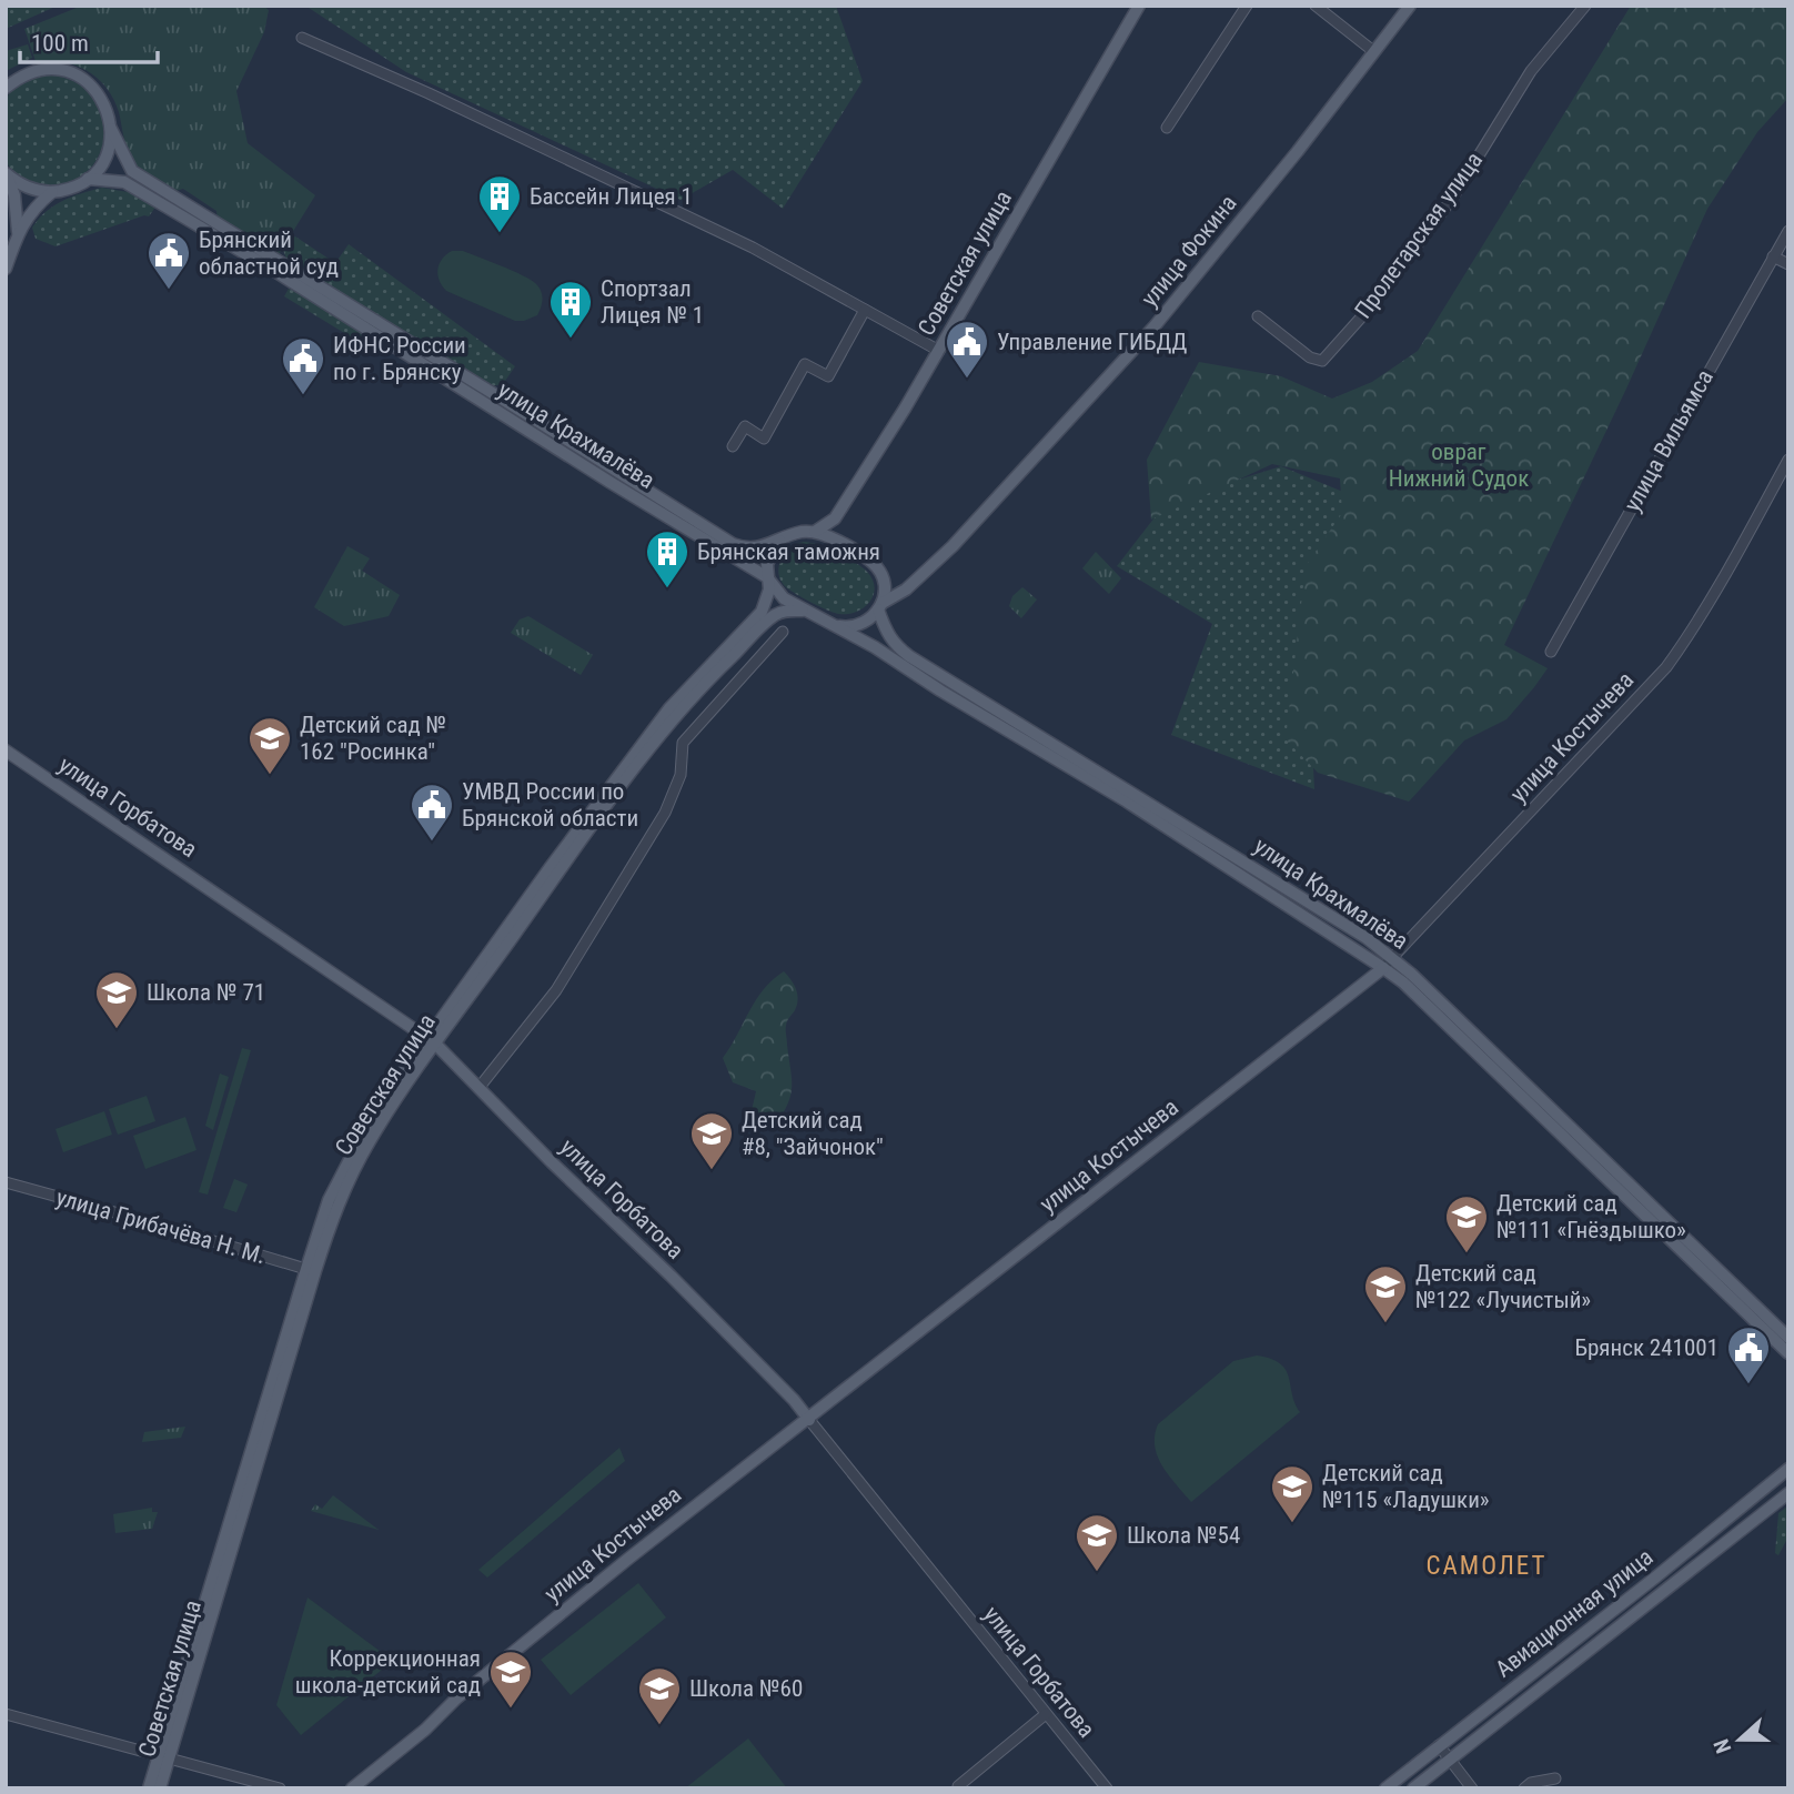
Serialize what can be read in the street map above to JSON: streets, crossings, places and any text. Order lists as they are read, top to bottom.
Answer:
{
  "streets": {
    "main road": [
      "улица Фокина",
      "Советская улица",
      "улица Крахмалёва",
      "улица Костычева",
      "улица Горбатова",
      "Авиационная улица"
    ],
    "street": ["Пролетарская улица", "улица Вильямса", "улица Грибачёва Н. М."]
  },
  "crossings": [
    ["улица Фокина", "Советская улица"],
    ["улица Фокина", "улица Крахмалёва"],
    ["Советская улица", "улица Крахмалёва"],
    ["Советская улица", "улица Горбатова"],
    ["Советская улица", "улица Грибачёва Н. М."],
    ["улица Крахмалёва", "улица Костычева"],
    ["улица Костычева", "улица Горбатова"]
  ],
  "districts": ["САМОЛЕТ"],
  "parks": ["овраг Нижний Судок"],
  "places": {
    "building": ["Бассейн Лицея 1", "Спортзал Лицея № 1", "Брянская таможня"],
    "public building": [
      "Брянский областной суд",
      "Управление ГИБДД",
      "ИФНС России по г. Брянску",
      "УМВД России по Брянской области",
      "Брянск 241001"
    ],
    "school or university": [
      "Детский сад № 162 \"Росинка\"",
      "Школа № 71",
      "Детский сад #8, \"Зайчонок\"",
      "Детский сад №111 «Гнёздышко»",
      "Детский сад №122 «Лучистый»",
      "Детский сад №115 «Ладушки»",
      "Школа №54",
      "Коррекционная школа-детский сад",
      "Школа №60"
    ]
  },
  "scale_bar": "100 m",
  "north": "left"
}
